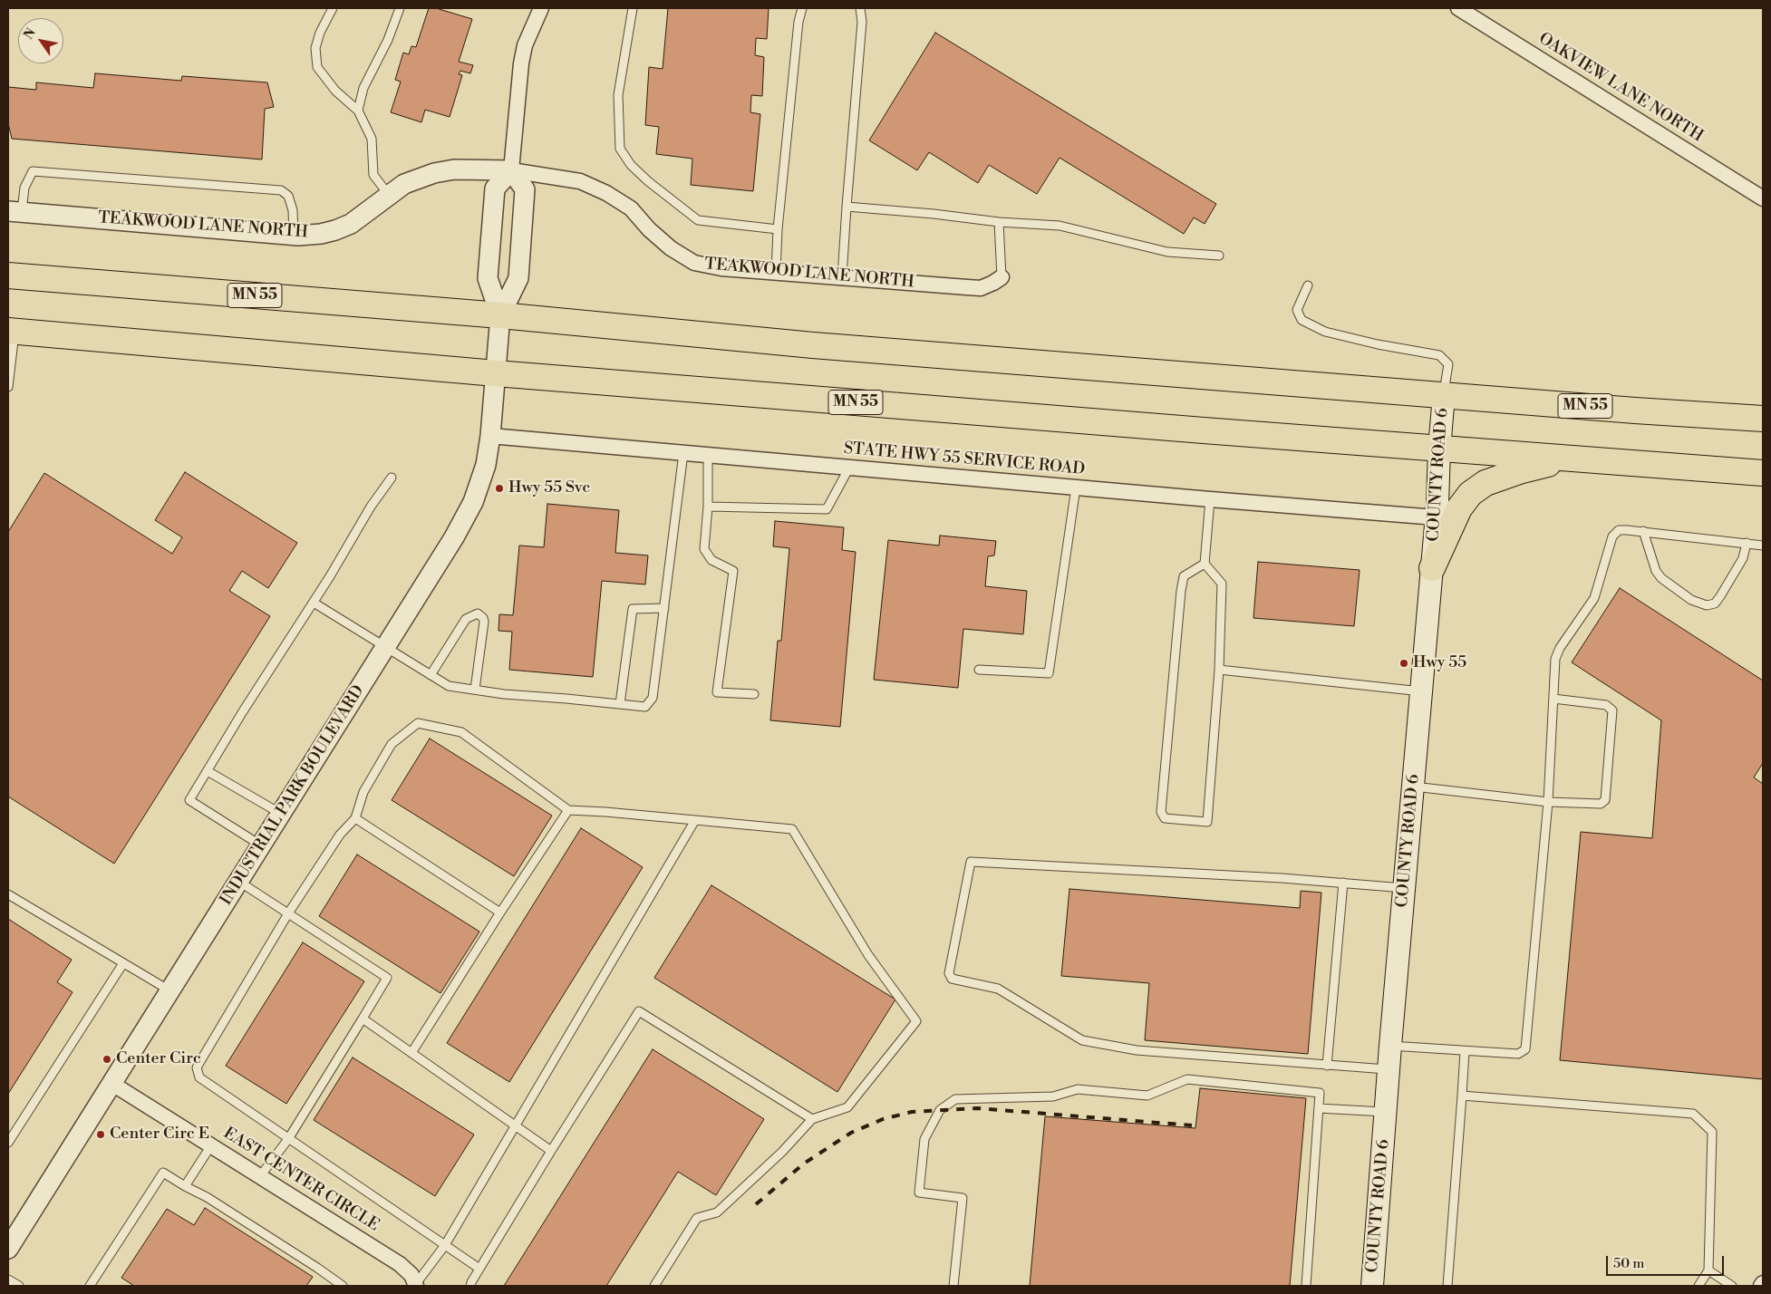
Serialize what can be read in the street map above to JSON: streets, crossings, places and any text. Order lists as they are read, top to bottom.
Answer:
{
  "streets": {
    "highway": ["MN 55"],
    "main road": ["COUNTY ROAD 6"],
    "street": [
      "OAKVIEW LANE NORTH",
      "TEAKWOOD LANE NORTH",
      "STATE HWY 55 SERVICE ROAD",
      "INDUSTRIAL PARK BOULEVARD",
      "EAST CENTER CIRCLE"
    ]
  },
  "crossings": [
    ["TEAKWOOD LANE NORTH", "INDUSTRIAL PARK BOULEVARD"],
    ["MN 55", "COUNTY ROAD 6"],
    ["MN 55", "INDUSTRIAL PARK BOULEVARD"],
    ["STATE HWY 55 SERVICE ROAD", "COUNTY ROAD 6"],
    ["STATE HWY 55 SERVICE ROAD", "INDUSTRIAL PARK BOULEVARD"],
    ["INDUSTRIAL PARK BOULEVARD", "EAST CENTER CIRCLE"]
  ],
  "places": [
    "Hwy 55 Svc",
    "Hwy 55",
    "Center Circ",
    "Center Circ E"
  ],
  "scale_bar": "50 m",
  "north": "top left"
}
